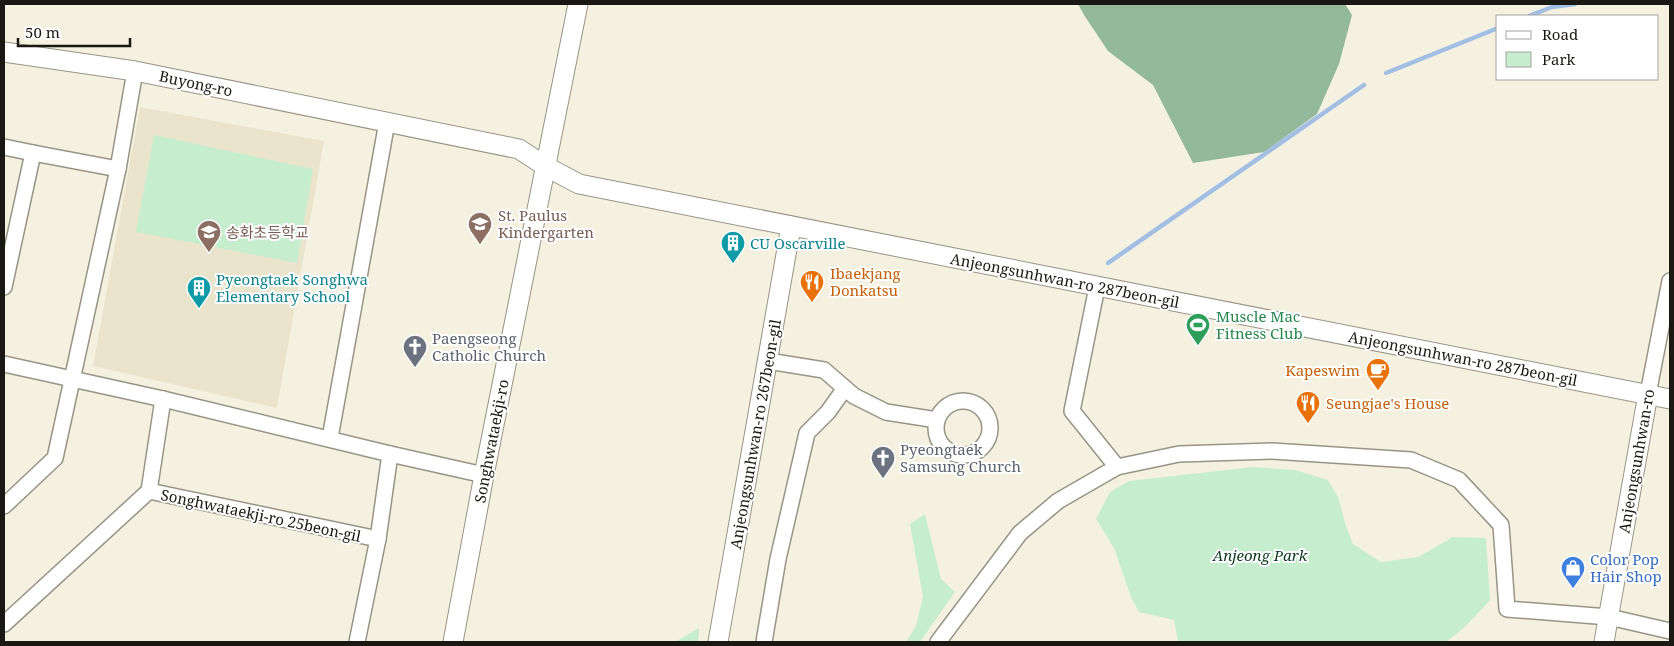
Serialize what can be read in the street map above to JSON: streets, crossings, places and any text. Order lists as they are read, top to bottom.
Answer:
{
  "streets": {
    "street": [
      "Buyong-ro",
      "Anjeongsunhwan-ro 287beon-gil",
      "Anjeongsunhwan-ro 267beon-gil",
      "Songhwataekji-ro",
      "Anjeongsunhwan-ro",
      "Songhwataekji-ro 25beon-gil"
    ]
  },
  "crossings": [
    ["Buyong-ro", "Anjeongsunhwan-ro 287beon-gil"],
    ["Buyong-ro", "Songhwataekji-ro"],
    ["Anjeongsunhwan-ro 287beon-gil", "Anjeongsunhwan-ro 267beon-gil"],
    ["Anjeongsunhwan-ro 287beon-gil", "Songhwataekji-ro"],
    ["Anjeongsunhwan-ro 287beon-gil", "Anjeongsunhwan-ro"]
  ],
  "parks": ["Anjeong Park"],
  "places": {
    "school or university": ["St. Paulus Kindergarten", "송화초등학교"],
    "building": ["CU Oscarville", "Pyeongtaek Songhwa Elementary School"],
    "restaurant": ["Ibaekjang Donkatsu", "Seungjae's House"],
    "sports": ["Muscle Mac Fitness Club"],
    "church": ["Paengseong Catholic Church", "Pyeongtaek Samsung Church"],
    "cafe": ["Kapeswim"],
    "shop": ["Color Pop Hair Shop"]
  },
  "legend": ["Road", "Park"],
  "scale_bar": "50 m"
}
